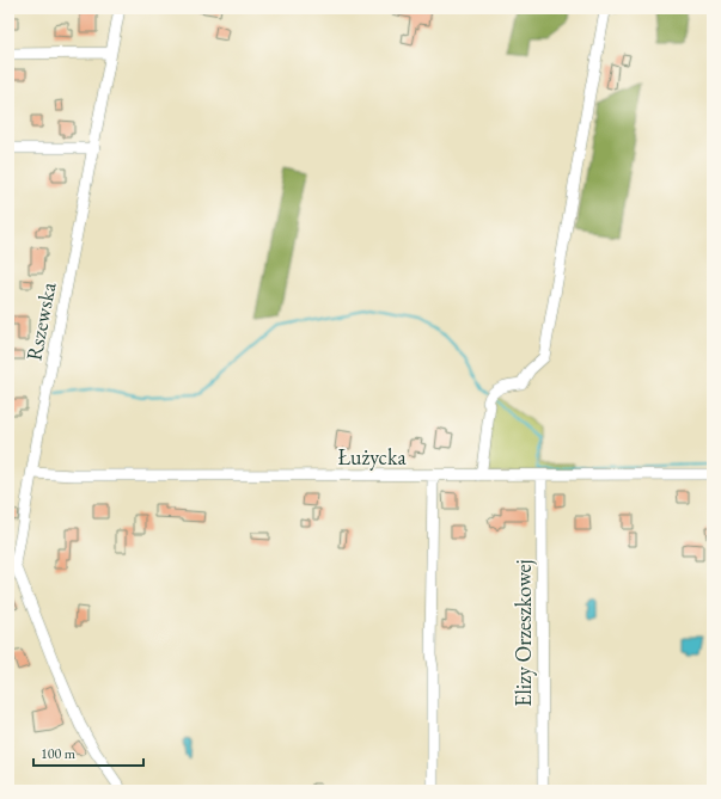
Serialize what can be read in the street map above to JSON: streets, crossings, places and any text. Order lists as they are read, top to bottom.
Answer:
{
  "streets": {
    "street": ["Rszewska", "Łużycka", "Elizy Orzeszkowej"]
  },
  "crossings": [
    ["Rszewska", "Łużycka"],
    ["Łużycka", "Elizy Orzeszkowej"]
  ],
  "scale_bar": "100 m"
}
